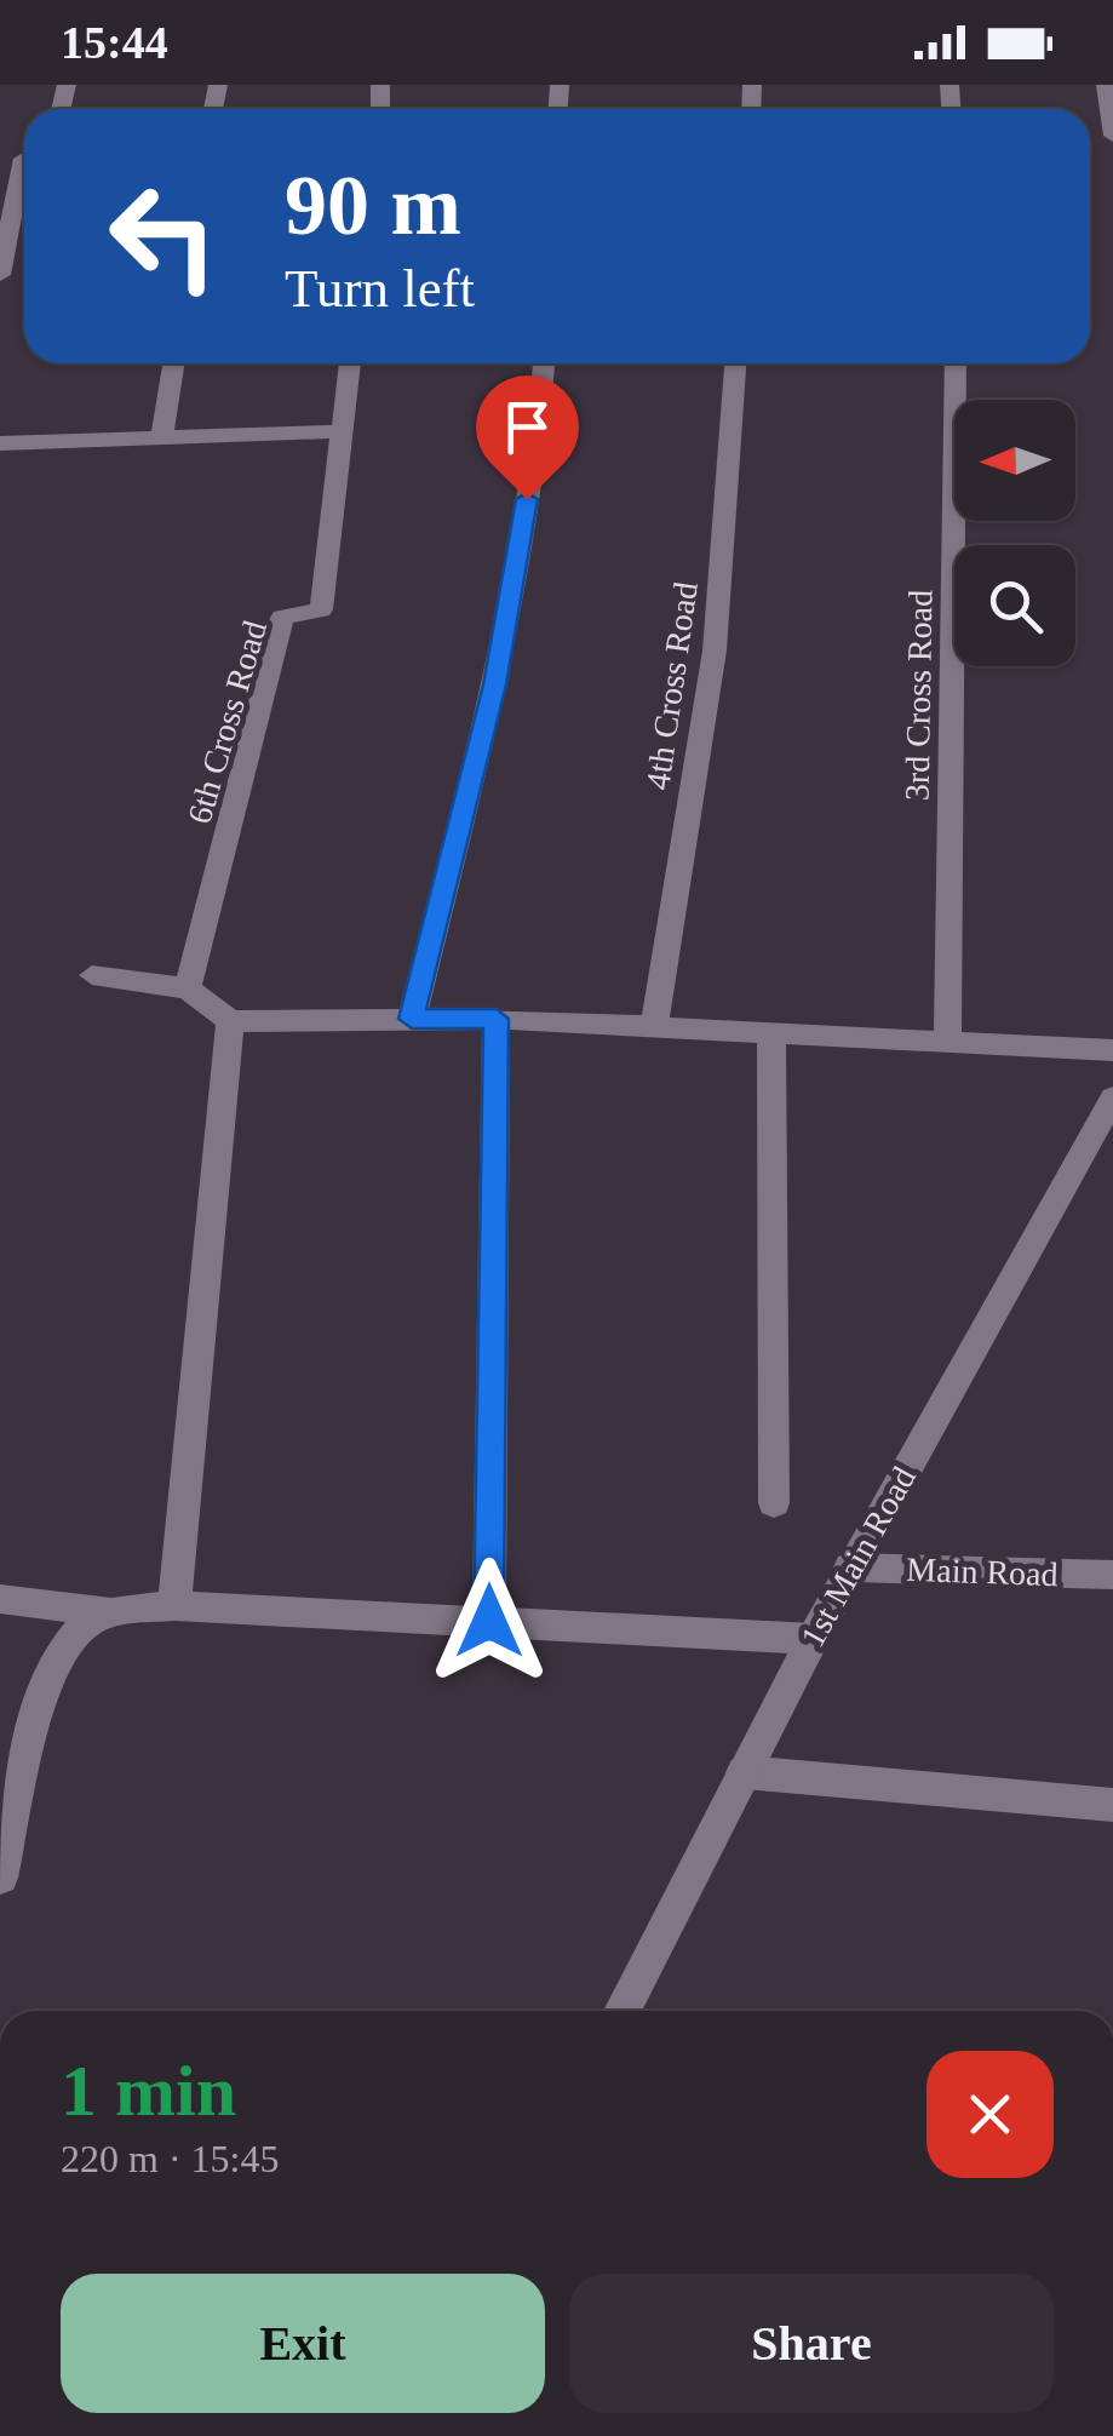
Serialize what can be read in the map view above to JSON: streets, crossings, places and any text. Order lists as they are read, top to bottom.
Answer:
{
  "streets": {
    "street": [
      "4th Cross Road",
      "3rd Cross Road",
      "6th Cross Road",
      "1st Main Road",
      "Main Road"
    ]
  },
  "crossings": [
    ["1st Main Road", "Main Road"]
  ],
  "north": "left",
  "page": {
    "status": "15:44",
    "turn": ["90 m", "Turn left"],
    "heading": ["1 min", "220 m · 15:45"],
    "buttons": ["Exit", "Share"]
  }
}
